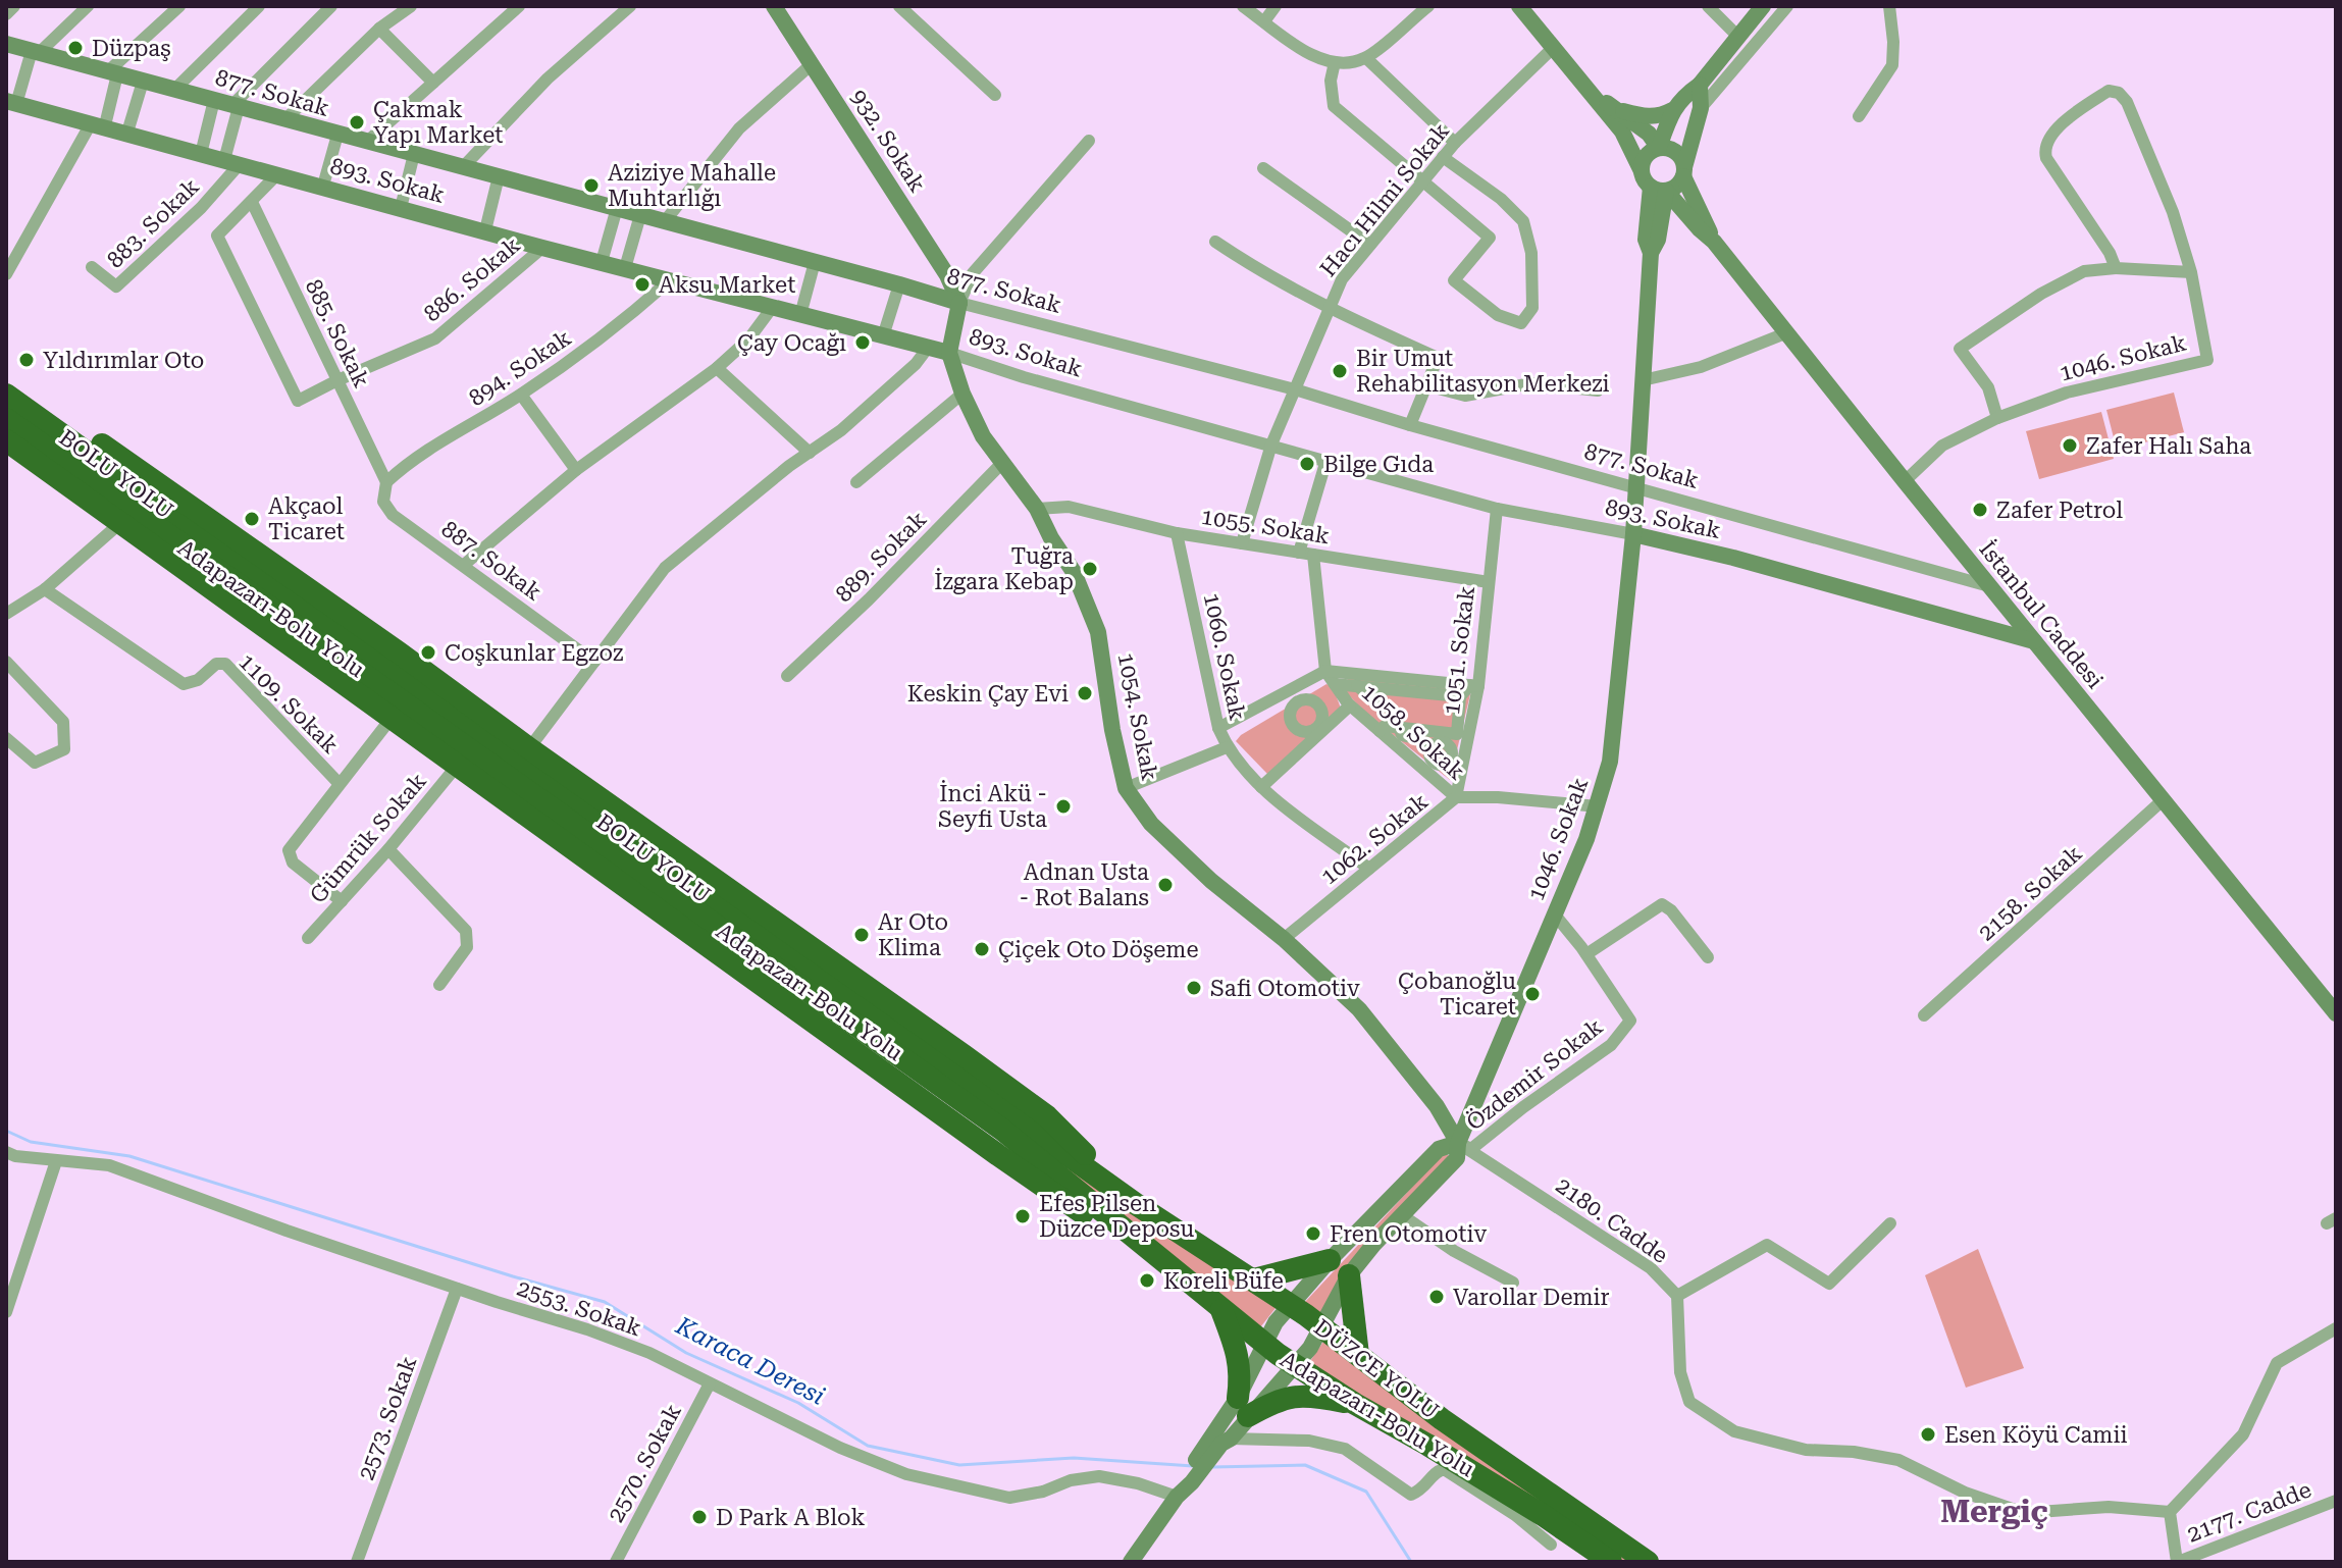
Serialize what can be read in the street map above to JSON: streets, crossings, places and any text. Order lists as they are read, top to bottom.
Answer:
{
  "streets": {
    "highway": ["BOLU YOLU", "Adapazarı-Bolu Yolu", "DÜZCE YOLU"],
    "street": [
      "877. Sokak",
      "932. Sokak",
      "893. Sokak",
      "Hacı Hilmi Sokak",
      "883. Sokak",
      "886. Sokak",
      "885. Sokak",
      "1046. Sokak",
      "894. Sokak",
      "1055. Sokak",
      "889. Sokak",
      "887. Sokak",
      "İstanbul Caddesi",
      "1051. Sokak",
      "1060. Sokak",
      "1109. Sokak",
      "1054. Sokak",
      "1058. Sokak",
      "Gümrük Sokak",
      "1062. Sokak",
      "2158. Sokak",
      "Özdemir Sokak",
      "2180. Cadde",
      "2553. Sokak",
      "2573. Sokak",
      "2570. Sokak",
      "2177. Cadde"
    ]
  },
  "crossings": [
    ["877. Sokak", "932. Sokak"],
    ["877. Sokak", "Hacı Hilmi Sokak"],
    ["877. Sokak", "1046. Sokak"],
    ["877. Sokak", "İstanbul Caddesi"],
    ["893. Sokak", "Hacı Hilmi Sokak"],
    ["893. Sokak", "883. Sokak"],
    ["893. Sokak", "886. Sokak"],
    ["893. Sokak", "1046. Sokak"],
    ["893. Sokak", "894. Sokak"],
    ["893. Sokak", "İstanbul Caddesi"],
    ["893. Sokak", "1051. Sokak"],
    ["893. Sokak", "1054. Sokak"],
    ["Hacı Hilmi Sokak", "1055. Sokak"],
    ["886. Sokak", "885. Sokak"],
    ["885. Sokak", "894. Sokak"],
    ["885. Sokak", "887. Sokak"],
    ["1046. Sokak", "BOLU YOLU"],
    ["1046. Sokak", "İstanbul Caddesi"],
    ["1046. Sokak", "1054. Sokak"],
    ["1046. Sokak", "1062. Sokak"],
    ["1046. Sokak", "Özdemir Sokak"],
    ["1046. Sokak", "2180. Cadde"],
    ["1046. Sokak", "DÜZCE YOLU"],
    ["894. Sokak", "887. Sokak"],
    ["BOLU YOLU", "DÜZCE YOLU"],
    ["1055. Sokak", "1051. Sokak"],
    ["1055. Sokak", "1060. Sokak"],
    ["1055. Sokak", "1054. Sokak"],
    ["1055. Sokak", "1058. Sokak"],
    ["889. Sokak", "1054. Sokak"],
    ["İstanbul Caddesi", "2158. Sokak"],
    ["1051. Sokak", "1058. Sokak"],
    ["1051. Sokak", "1062. Sokak"],
    ["1060. Sokak", "1062. Sokak"],
    ["1054. Sokak", "1062. Sokak"],
    ["1054. Sokak", "Özdemir Sokak"],
    ["1054. Sokak", "2180. Cadde"],
    ["1058. Sokak", "1062. Sokak"],
    ["Özdemir Sokak", "2180. Cadde"],
    ["2553. Sokak", "2573. Sokak"],
    ["2553. Sokak", "2570. Sokak"]
  ],
  "districts": ["Mergiç"],
  "water": ["Karaca Deresi"],
  "places": [
    "Düzpaş",
    "Çakmak Yapı Market",
    "Aziziye Mahalle Muhtarlığı",
    "Aksu Market",
    "Çay Ocağı",
    "Yıldırımlar Oto",
    "Bir Umut Rehabilitasyon Merkezi",
    "Zafer Halı Saha",
    "Bilge Gıda",
    "Zafer Petrol",
    "Akçaol Ticaret",
    "Tuğra İzgara Kebap",
    "Coşkunlar Egzoz",
    "Keskin Çay Evi",
    "İnci Akü - Seyfi Usta",
    "Adnan Usta - Rot Balans",
    "Ar Oto Klima",
    "Çiçek Oto Döşeme",
    "Safi Otomotiv",
    "Çobanoğlu Ticaret",
    "Efes Pilsen Düzce Deposu",
    "Fren Otomotiv",
    "Koreli Büfe",
    "Varollar Demir",
    "Esen Köyü Camii",
    "D Park A Blok"
  ]
}
